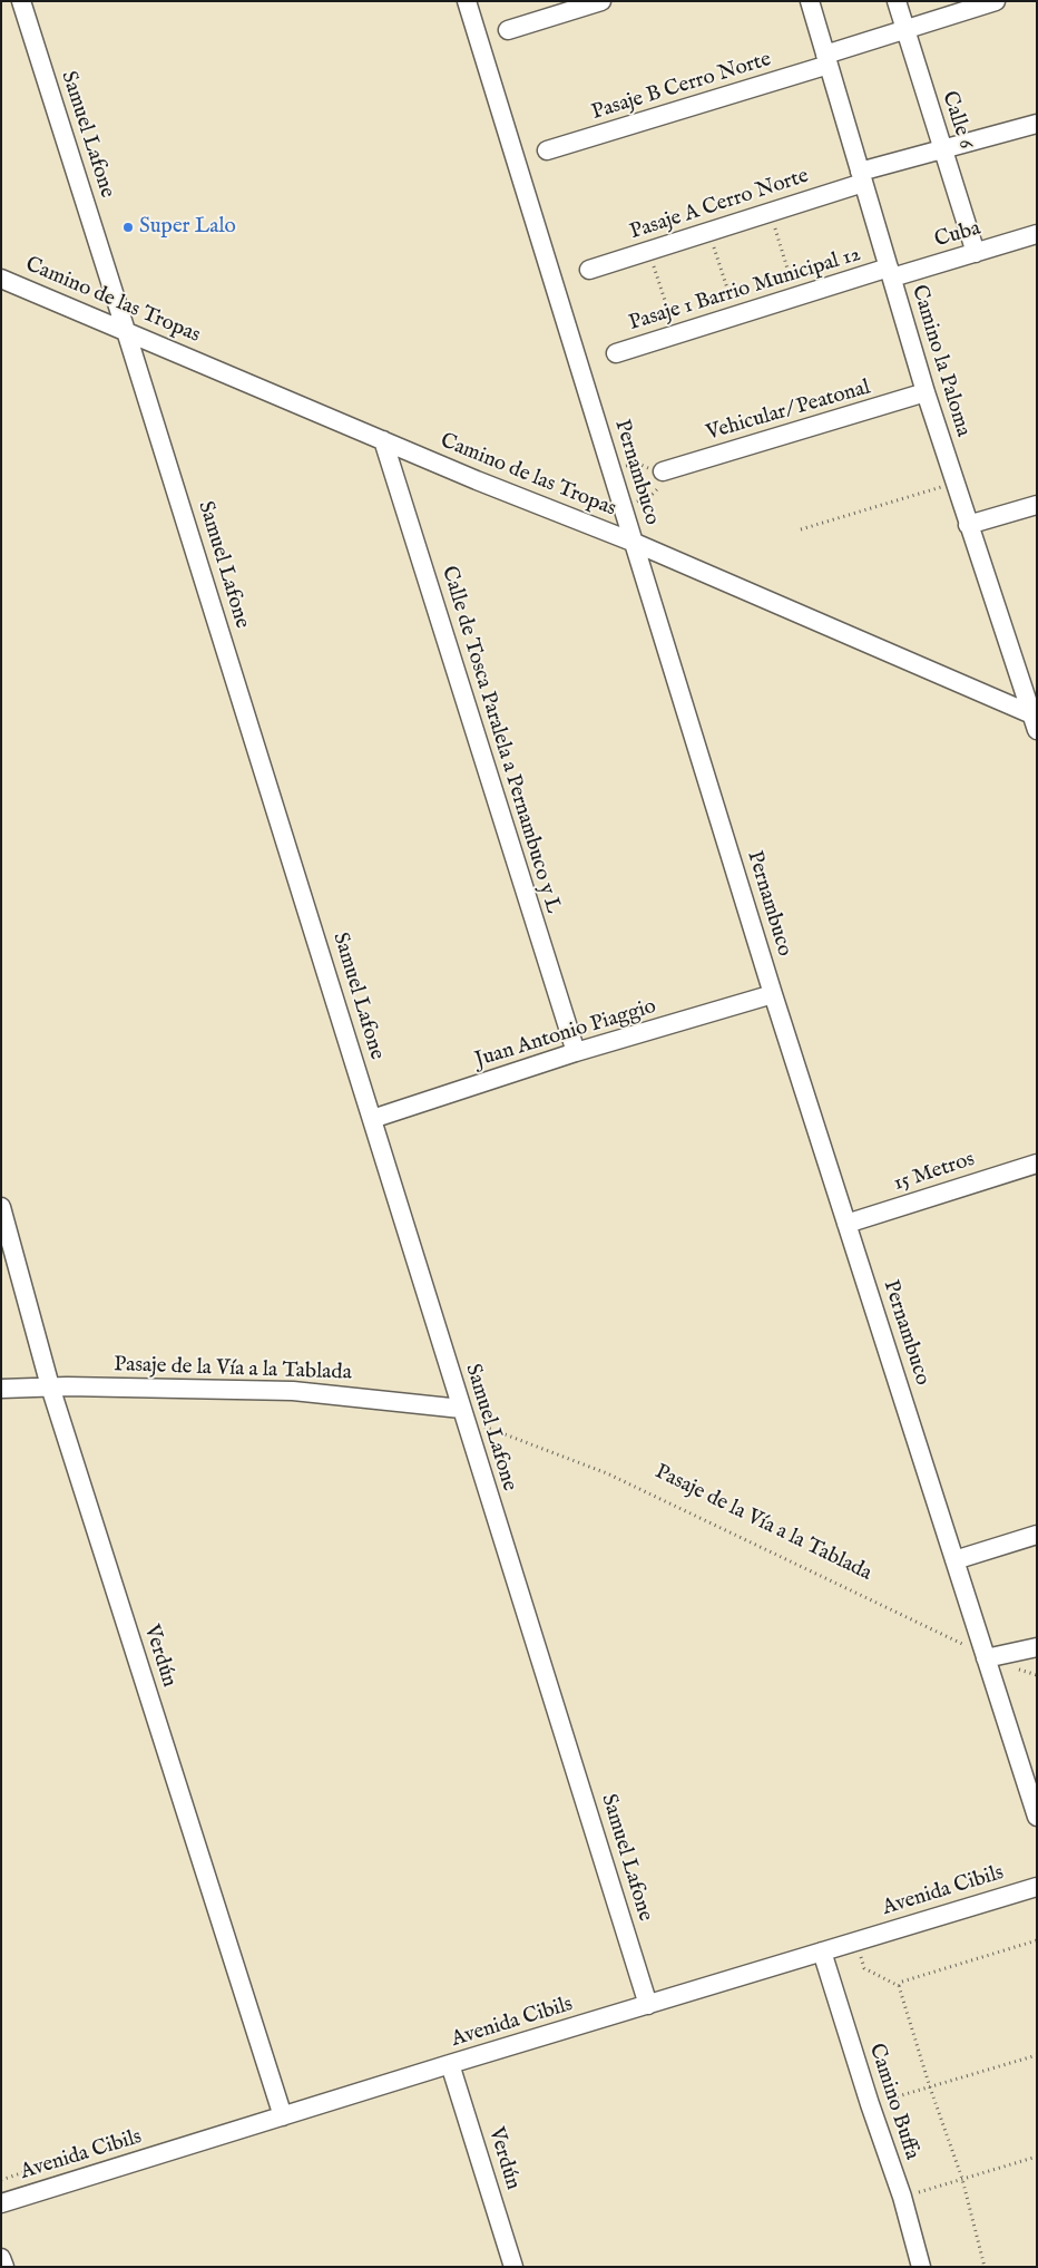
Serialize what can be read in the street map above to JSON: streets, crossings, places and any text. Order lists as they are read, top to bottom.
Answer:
{
  "streets": {
    "street": [
      "Pasaje B Cerro Norte",
      "Calle 6",
      "Samuel Lafone",
      "Pasaje A Cerro Norte",
      "Cuba",
      "Pasaje 1 Barrio Municipal 12",
      "Camino de las Tropas",
      "Camino la Paloma",
      "Vehicular/ Peatonal",
      "Pernambuco",
      "Calle de Tosca Paralela a Pernambuco y L",
      "Juan Antonio Piaggio",
      "15 Metros",
      "Pasaje de la Vía a la Tablada",
      "Verdún",
      "Avenida Cibils",
      "Camino Buffa"
    ]
  },
  "crossings": [
    ["Pasaje B Cerro Norte", "Calle 6"],
    ["Pasaje B Cerro Norte", "Camino la Paloma"],
    ["Calle 6", "Pasaje A Cerro Norte"],
    ["Calle 6", "Cuba"],
    ["Samuel Lafone", "Camino de las Tropas"],
    ["Samuel Lafone", "Juan Antonio Piaggio"],
    ["Samuel Lafone", "Pasaje de la Vía a la Tablada"],
    ["Samuel Lafone", "Avenida Cibils"],
    ["Pasaje A Cerro Norte", "Camino la Paloma"],
    ["Cuba", "Pasaje 1 Barrio Municipal 12"],
    ["Cuba", "Camino la Paloma"],
    ["Pasaje 1 Barrio Municipal 12", "Camino la Paloma"],
    ["Camino de las Tropas", "Camino la Paloma"],
    ["Camino de las Tropas", "Pernambuco"],
    ["Camino de las Tropas", "Calle de Tosca Paralela a Pernambuco y L"],
    ["Camino la Paloma", "Vehicular/ Peatonal"],
    ["Pernambuco", "Juan Antonio Piaggio"],
    ["Pernambuco", "15 Metros"],
    ["Pernambuco", "Pasaje de la Vía a la Tablada"],
    ["Calle de Tosca Paralela a Pernambuco y L", "Juan Antonio Piaggio"],
    ["Pasaje de la Vía a la Tablada", "Verdún"],
    ["Verdún", "Avenida Cibils"],
    ["Avenida Cibils", "Camino Buffa"]
  ],
  "places": ["Super Lalo"]
}
